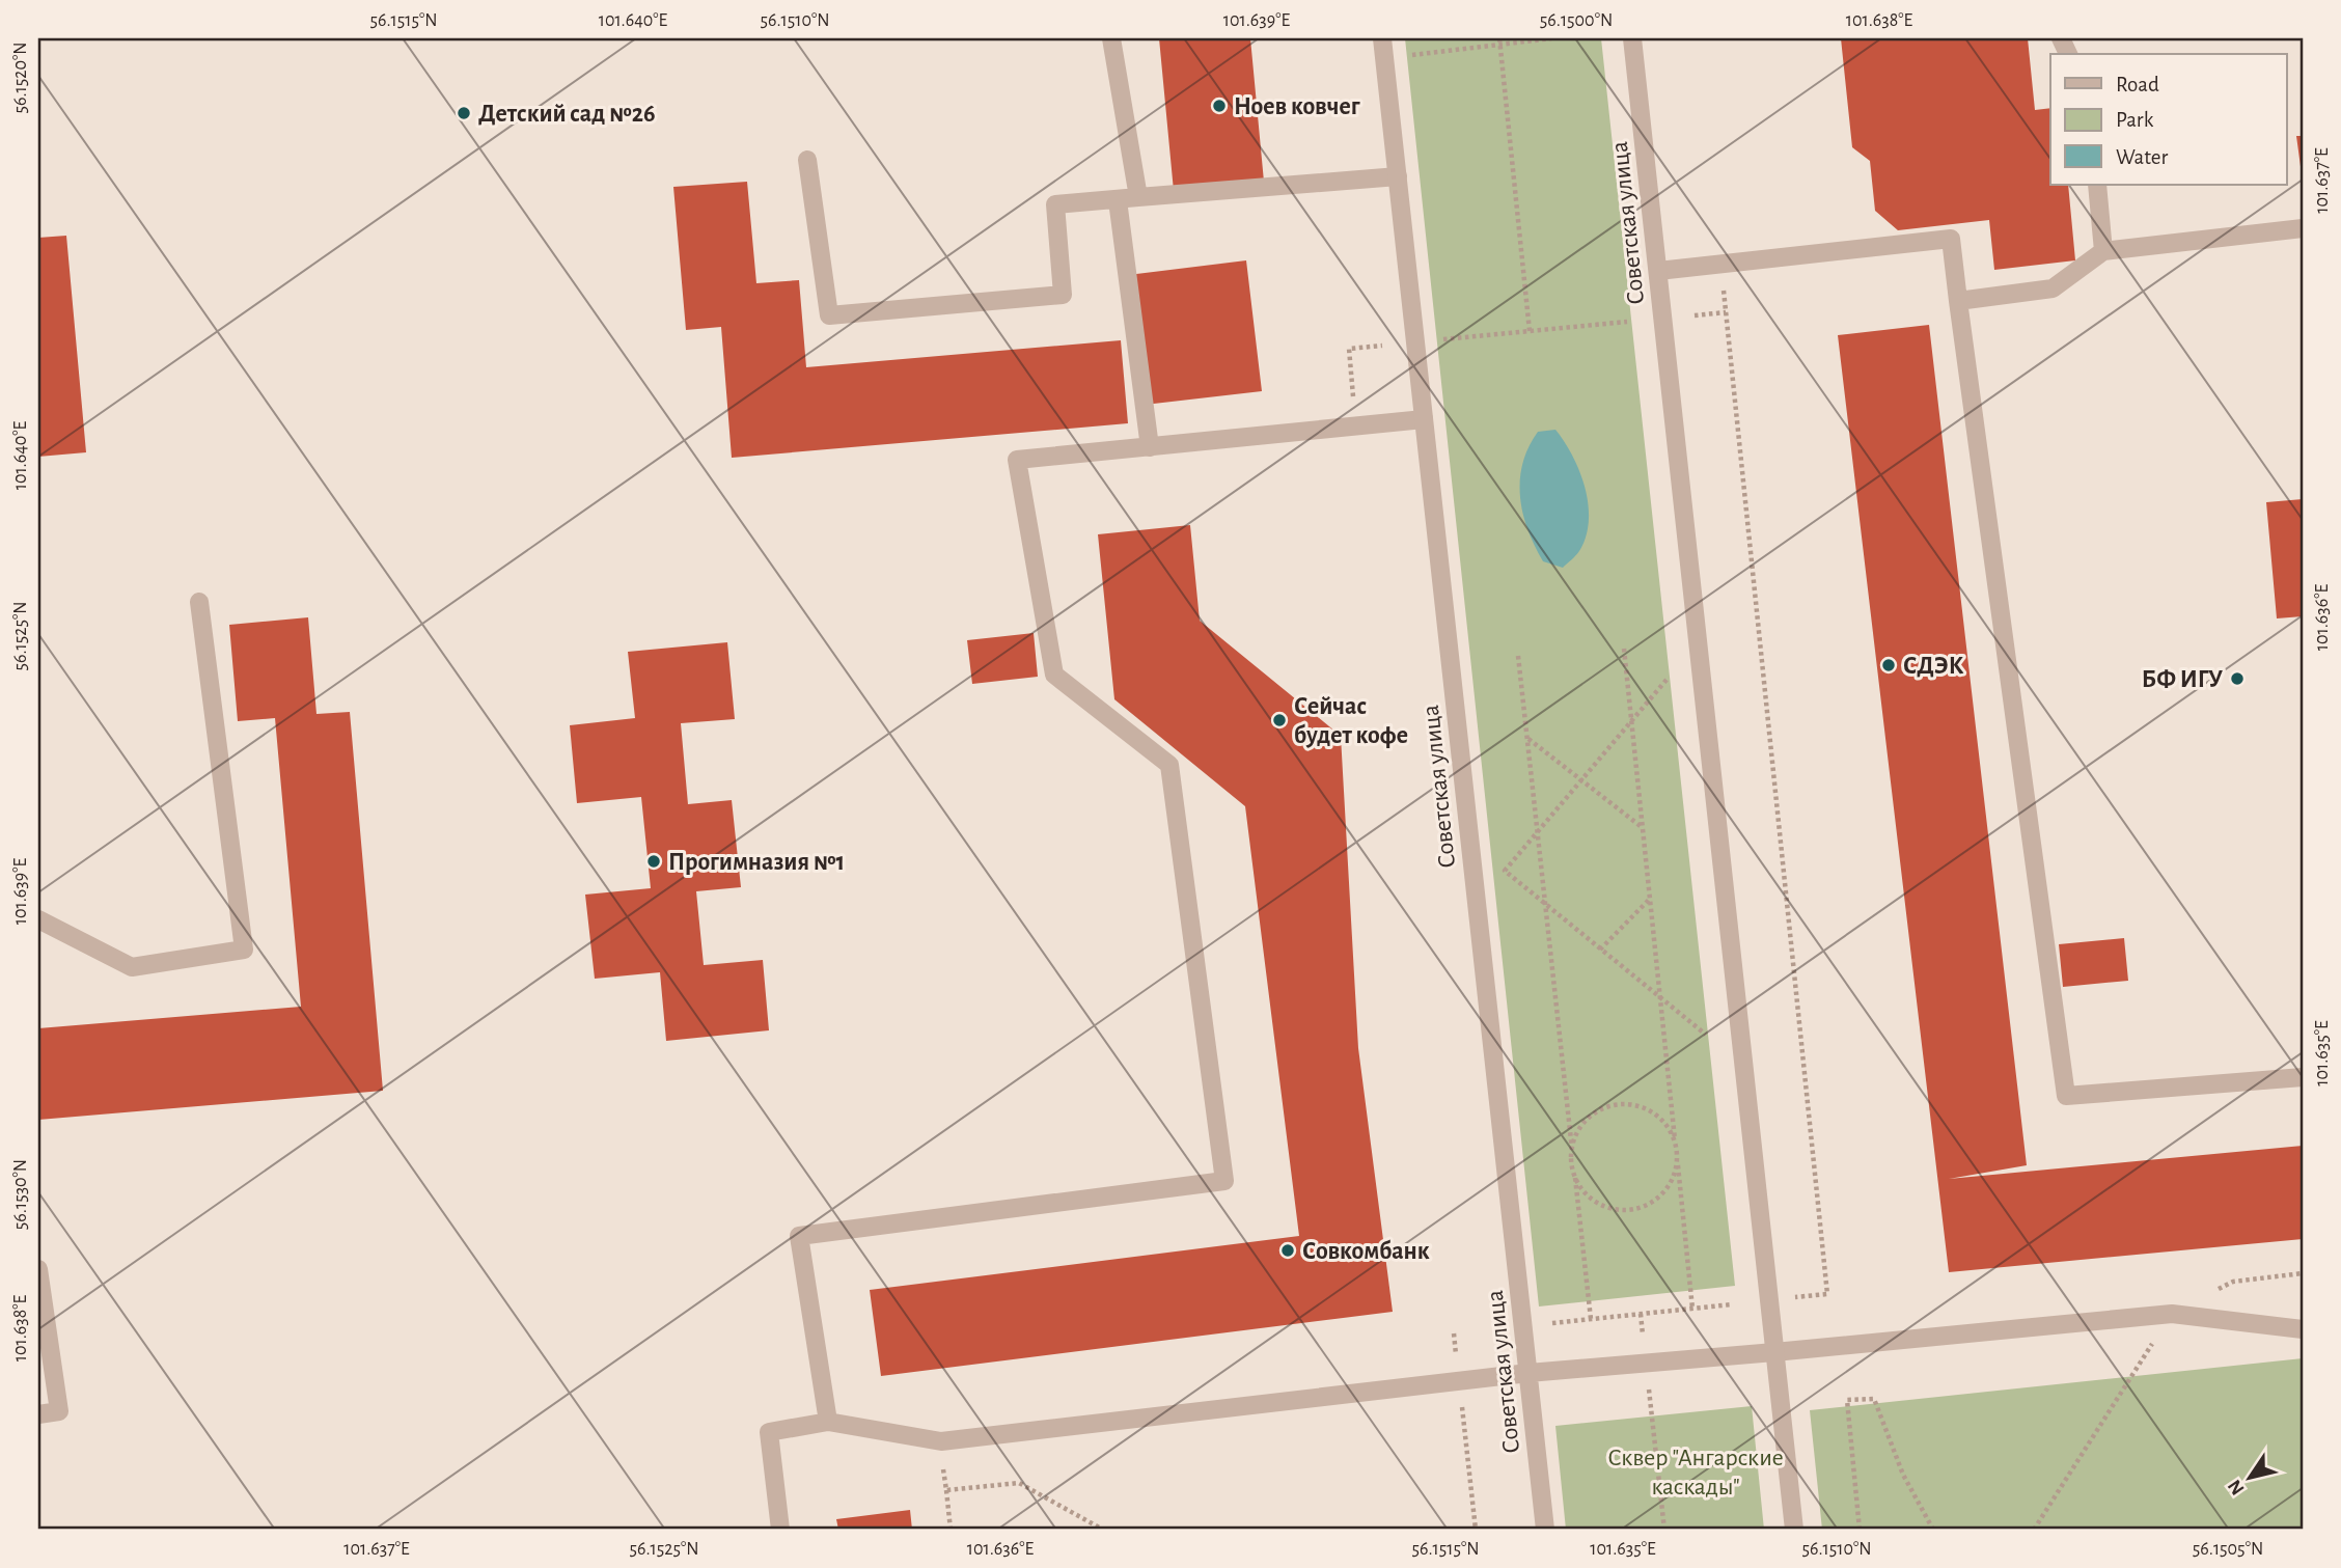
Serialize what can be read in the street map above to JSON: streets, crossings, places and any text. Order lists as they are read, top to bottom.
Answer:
{
  "streets": {
    "street": ["Советская улица"]
  },
  "parks": ["Сквер \"Ангарские каскады\""],
  "places": [
    "Ноев ковчег",
    "Детский сад №26",
    "СДЭК",
    "БФ ИГУ",
    "Сейчас будет кофе",
    "Прогимназия №1",
    "Совкомбанк"
  ],
  "legend": ["Road", "Park", "Water"],
  "north": "bottom left",
  "coordinates": [
    "56.1515°N",
    "101.640°E",
    "56.1510°N",
    "101.639°E",
    "56.1500°N",
    "101.638°E",
    "56.1520°N",
    "101.637°E",
    "101.636°E",
    "56.1525°N",
    "101.635°E",
    "56.1530°N",
    "56.1505°N"
  ]
}
